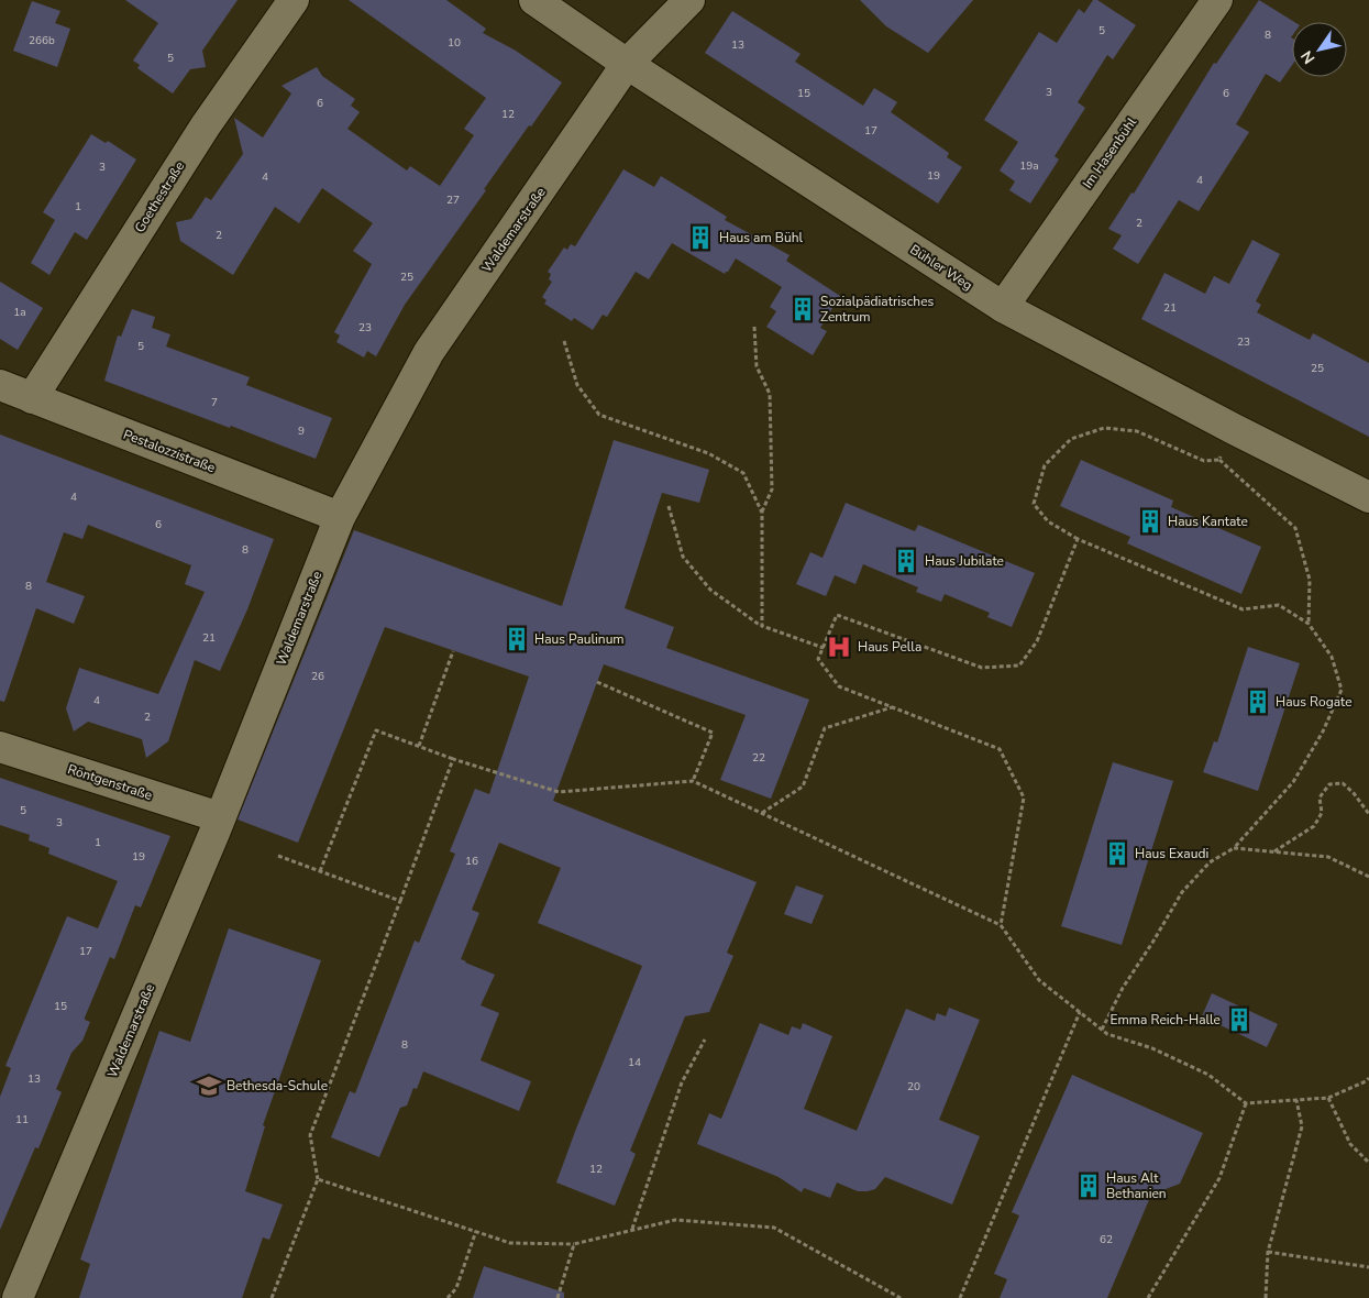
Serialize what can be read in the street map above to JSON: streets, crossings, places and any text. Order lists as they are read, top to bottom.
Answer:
{
  "streets": {
    "street": [
      "Im Hasenbühl",
      "Goethestraße",
      "Waldemarstraße",
      "Bühler Weg",
      "Pestalozzistraße",
      "Röntgenstraße"
    ]
  },
  "crossings": [
    ["Im Hasenbühl", "Bühler Weg"],
    ["Goethestraße", "Pestalozzistraße"],
    ["Waldemarstraße", "Bühler Weg"],
    ["Waldemarstraße", "Pestalozzistraße"],
    ["Waldemarstraße", "Röntgenstraße"]
  ],
  "places": {
    "building": [
      "Haus am Bühl",
      "Sozialpädiatrisches Zentrum",
      "Haus Kantate",
      "Haus Jubilate",
      "Haus Paulinum",
      "Haus Rogate",
      "Haus Exaudi",
      "Emma Reich-Halle",
      "Haus Alt Bethanien"
    ],
    "hospital": ["Haus Pella"],
    "school or university": ["Bethesda-Schule"]
  },
  "house_numbers": [
    "5",
    "8",
    "266b",
    "10",
    "13",
    "5",
    "3",
    "15",
    "6",
    "6",
    "12",
    "17",
    "19a",
    "3",
    "19",
    "4",
    "4",
    "27",
    "1",
    "2",
    "2",
    "25",
    "21",
    "1a",
    "23",
    "23",
    "5",
    "25",
    "7",
    "9",
    "4",
    "6",
    "8",
    "8",
    "21",
    "26",
    "4",
    "2",
    "22",
    "5",
    "3",
    "1",
    "19",
    "16",
    "17",
    "15",
    "8",
    "14",
    "13",
    "20",
    "11",
    "12",
    "62"
  ],
  "north": "bottom left"
}
